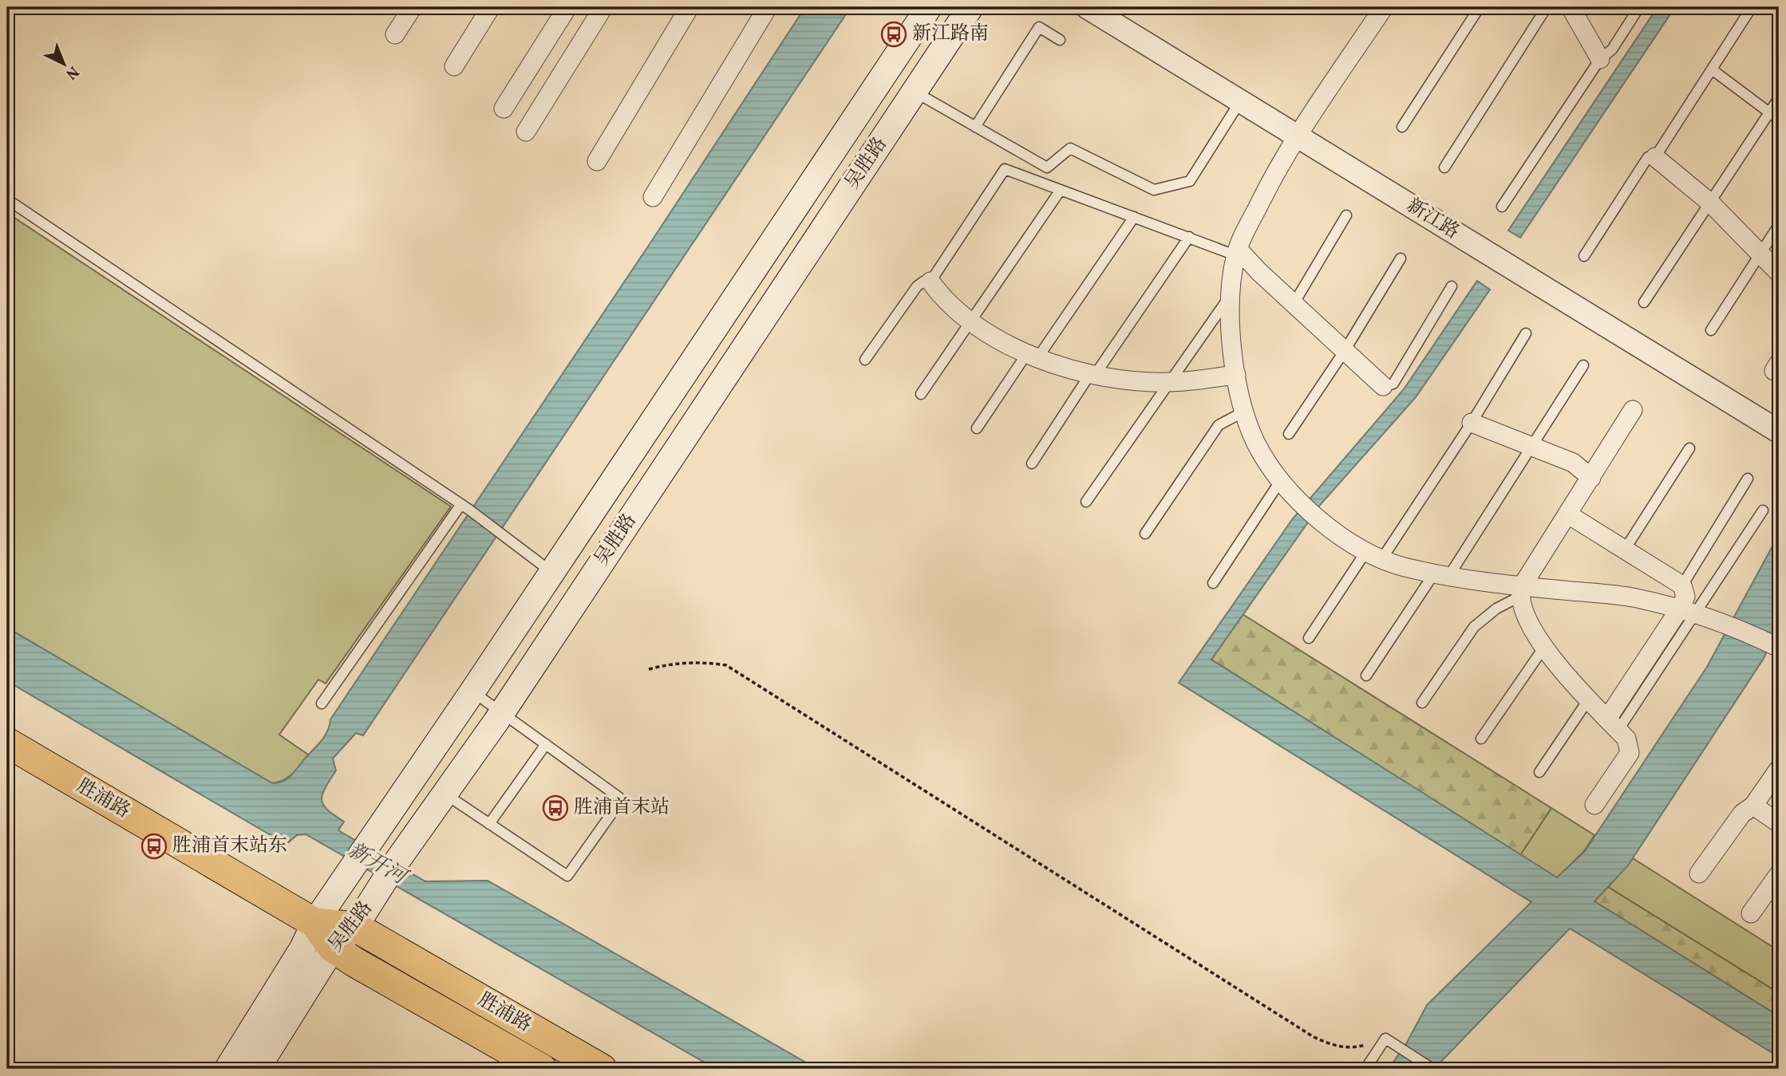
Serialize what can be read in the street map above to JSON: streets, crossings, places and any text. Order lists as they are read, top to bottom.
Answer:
{
  "streets": {
    "main road": ["吴胜路", "胜浦路"],
    "street": ["新江路"]
  },
  "crossings": [
    ["吴胜路", "胜浦路"]
  ],
  "water": ["新开河"],
  "places": {
    "bus stop": ["新江路南", "胜浦首末站", "胜浦首末站东"]
  },
  "north": "bottom right"
}
